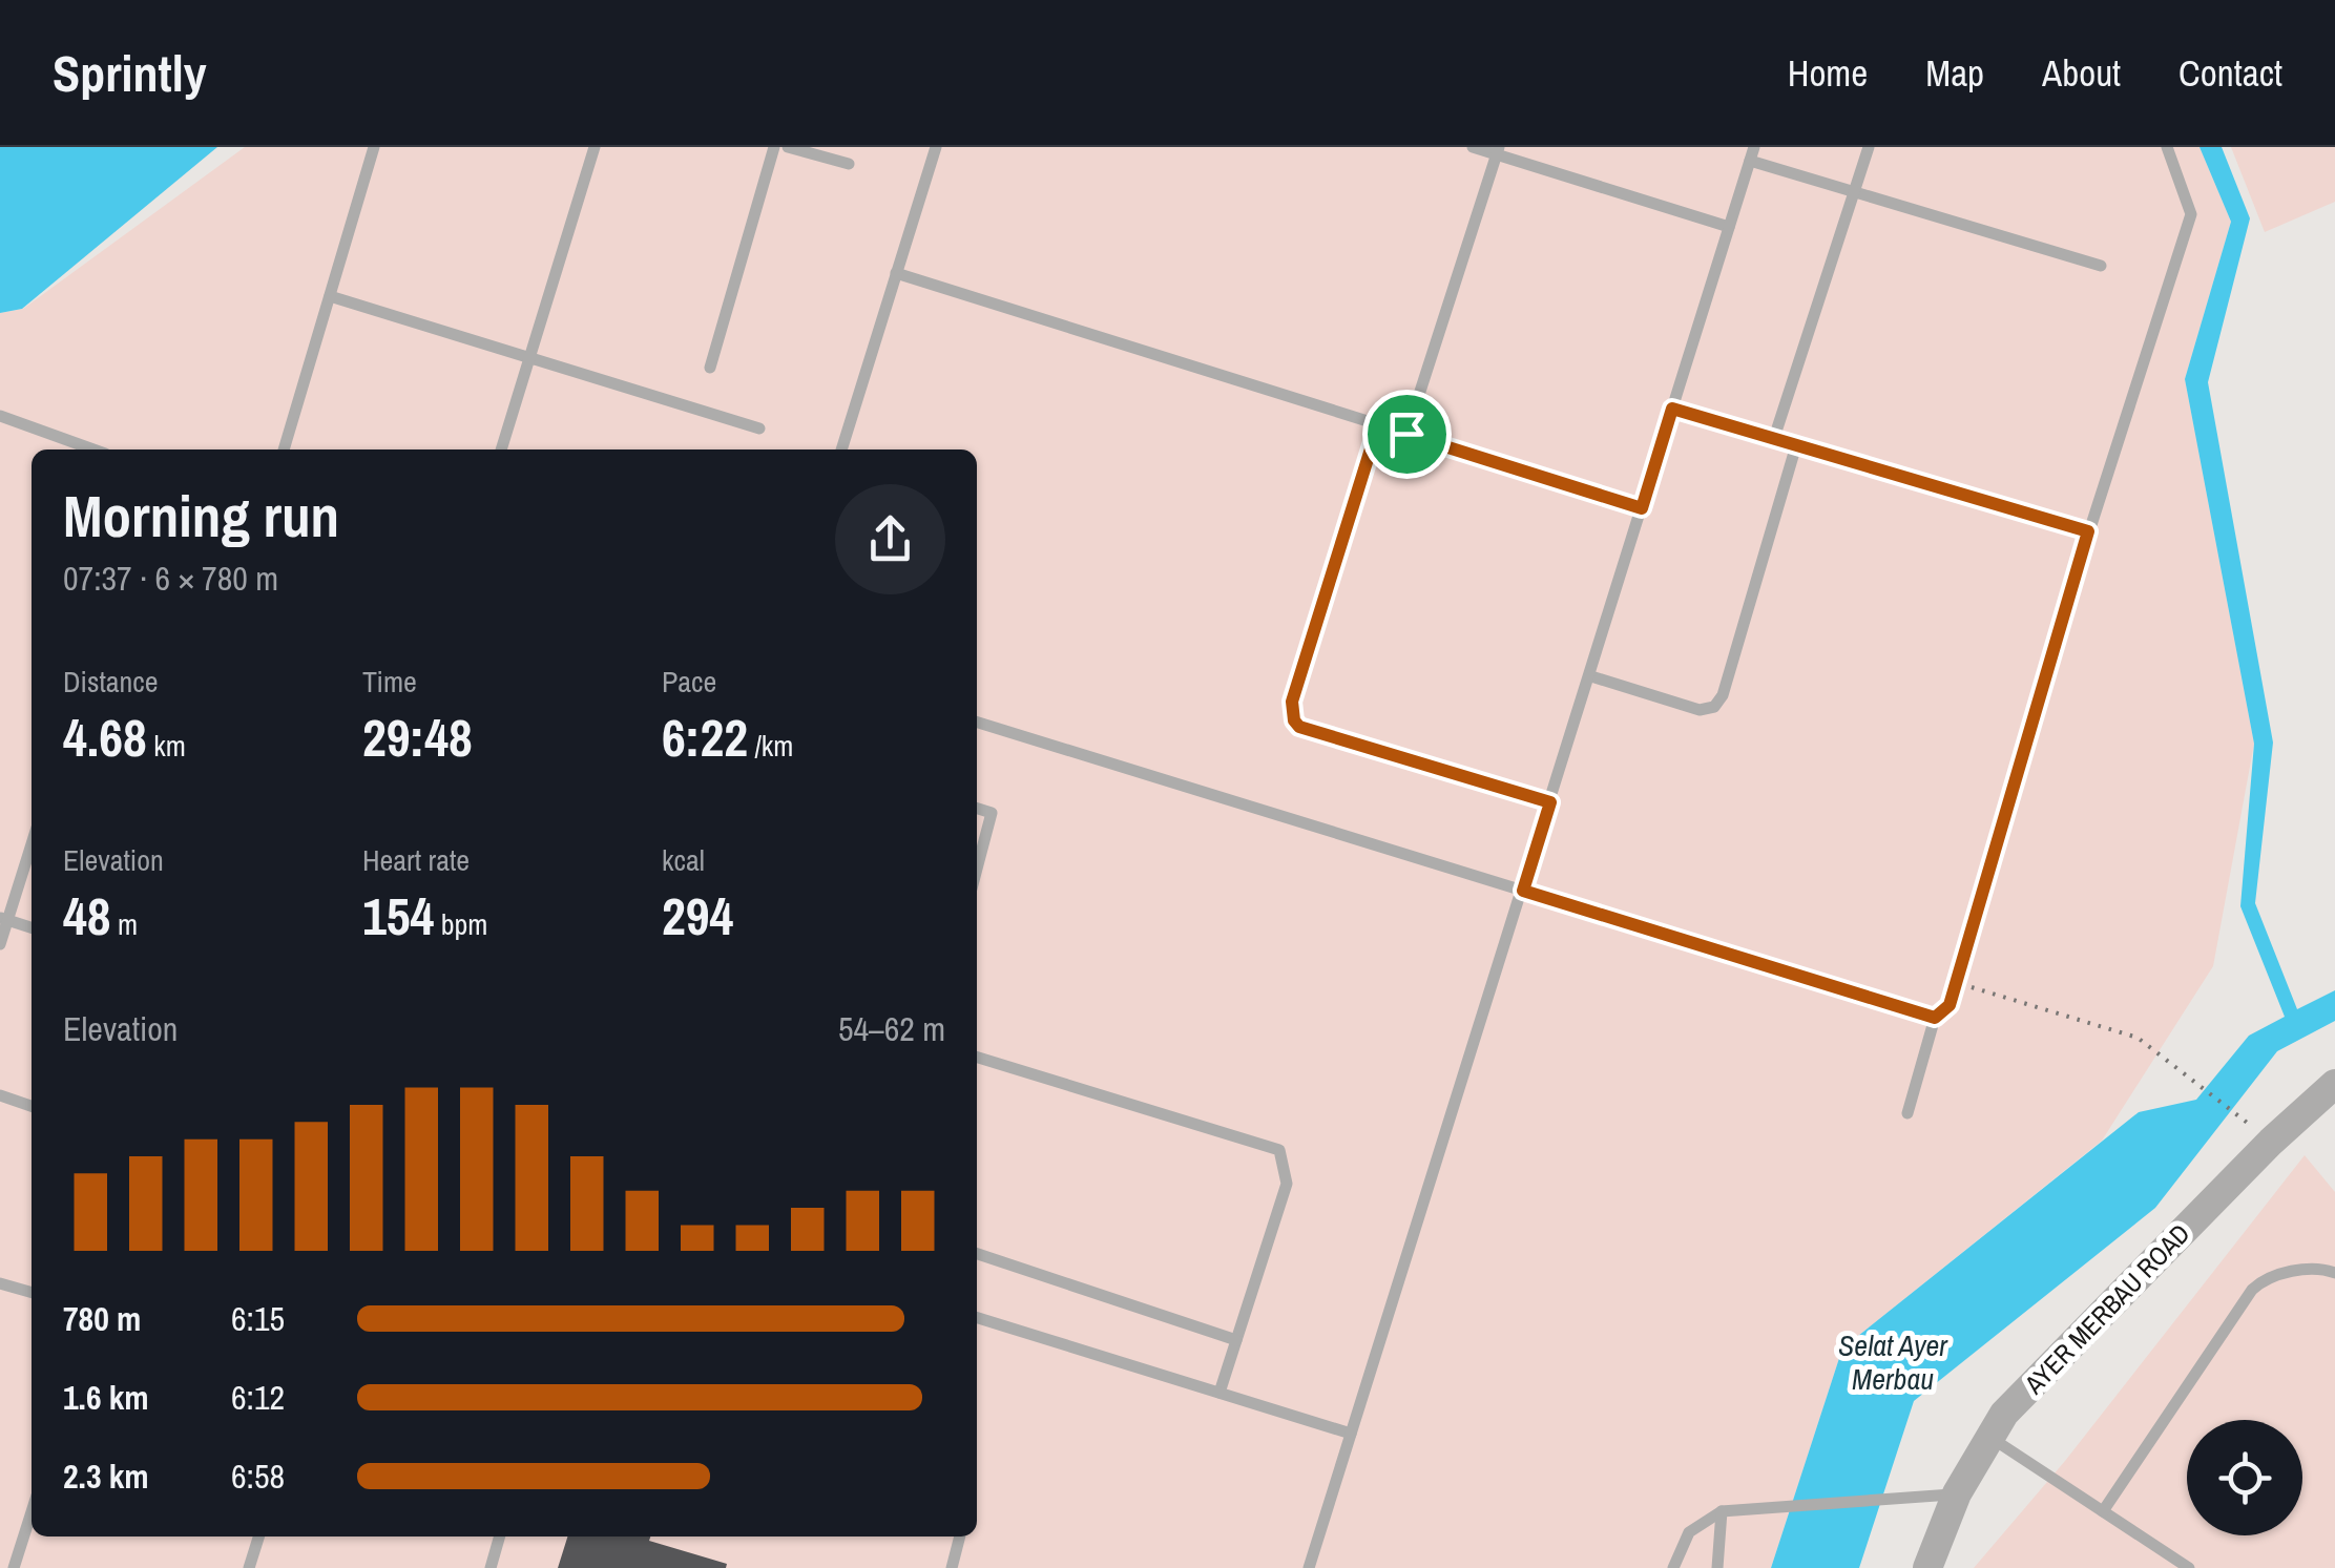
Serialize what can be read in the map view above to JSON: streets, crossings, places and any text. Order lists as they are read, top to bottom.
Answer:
{
  "streets": {
    "street": ["AYER MERBAU ROAD"]
  },
  "water": ["Selat Ayer Merbau"],
  "page": {
    "header": "Sprintly",
    "nav": [
      "Home",
      "Map",
      "About",
      "Contact"
    ],
    "heading": ["Morning run", "07:37 · 6 × 780 m"],
    "stats": [
      ["Distance", "4.68 km"],
      ["Time", "29:48"],
      ["Pace", "6:22 /km"],
      ["Elevation", "48 m"],
      ["Heart rate", "154 bpm"],
      ["kcal", "294"]
    ],
    "chart": ["Elevation", "54–62 m"],
    "list": [
      {
        "name": "780 m",
        "note": "6:15"
      },
      {
        "name": "1.6 km",
        "note": "6:12"
      },
      {
        "name": "2.3 km",
        "note": "6:58"
      }
    ]
  }
}
